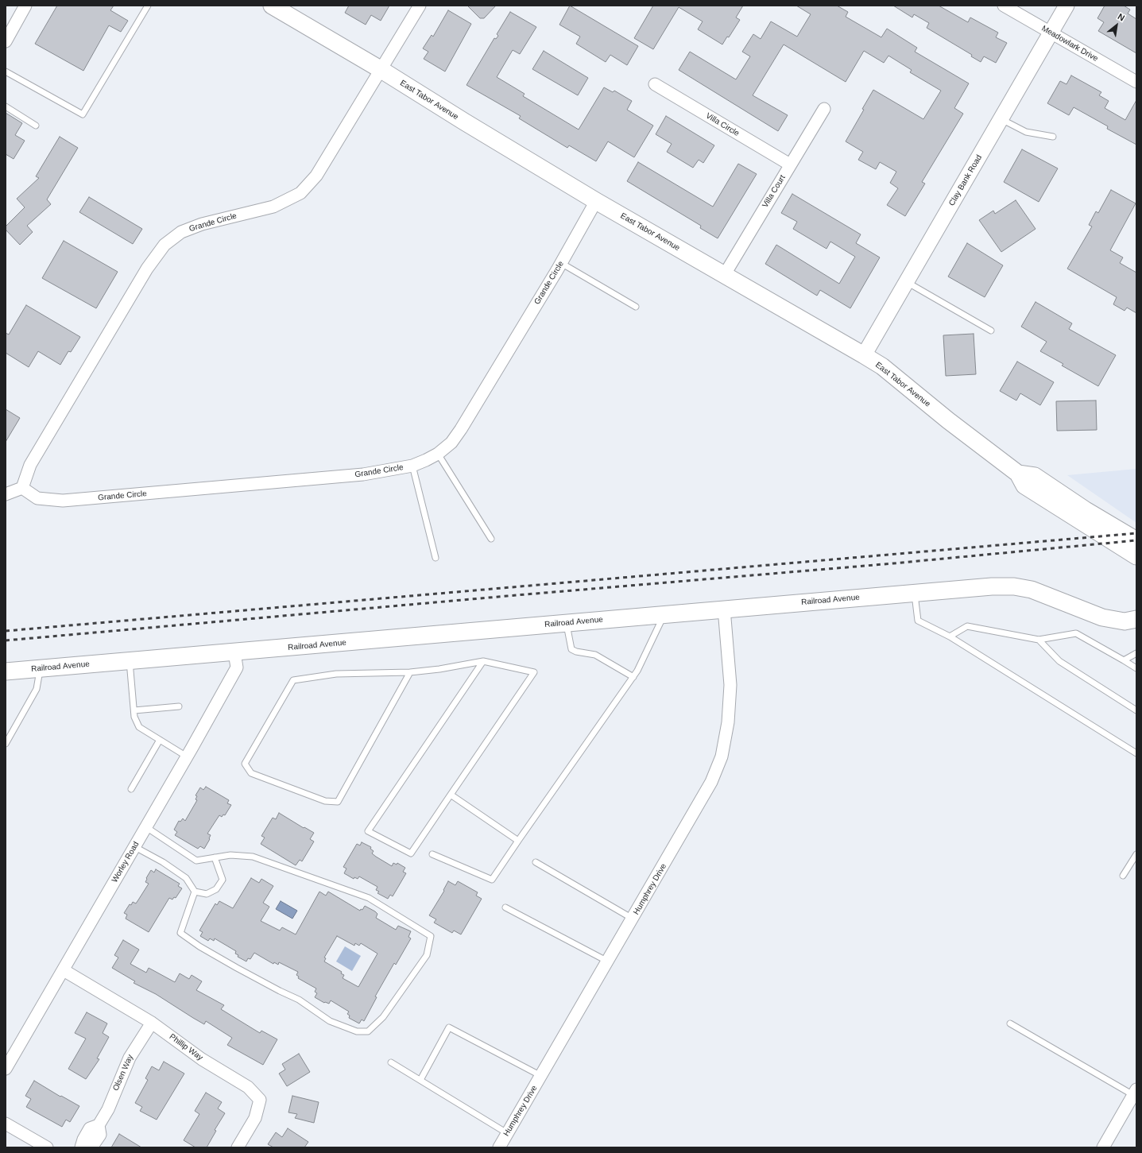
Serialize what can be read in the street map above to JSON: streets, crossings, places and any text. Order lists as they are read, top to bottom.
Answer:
{
  "streets": {
    "main road": ["East Tabor Avenue", "Railroad Avenue"],
    "street": [
      "Meadowlark Drive",
      "Villa Circle",
      "Clay Bank Road",
      "Villa Court",
      "Grande Circle",
      "Worley Road",
      "Humphrey Drive",
      "Phillip Way",
      "Olsen Way"
    ]
  },
  "crossings": [
    ["Meadowlark Drive", "Clay Bank Road"],
    ["East Tabor Avenue", "Clay Bank Road"],
    ["East Tabor Avenue", "Villa Court"],
    ["East Tabor Avenue", "Grande Circle"],
    ["Villa Circle", "Villa Court"],
    ["Railroad Avenue", "Worley Road"],
    ["Railroad Avenue", "Humphrey Drive"],
    ["Worley Road", "Phillip Way"],
    ["Phillip Way", "Olsen Way"]
  ],
  "north": "top right"
}
